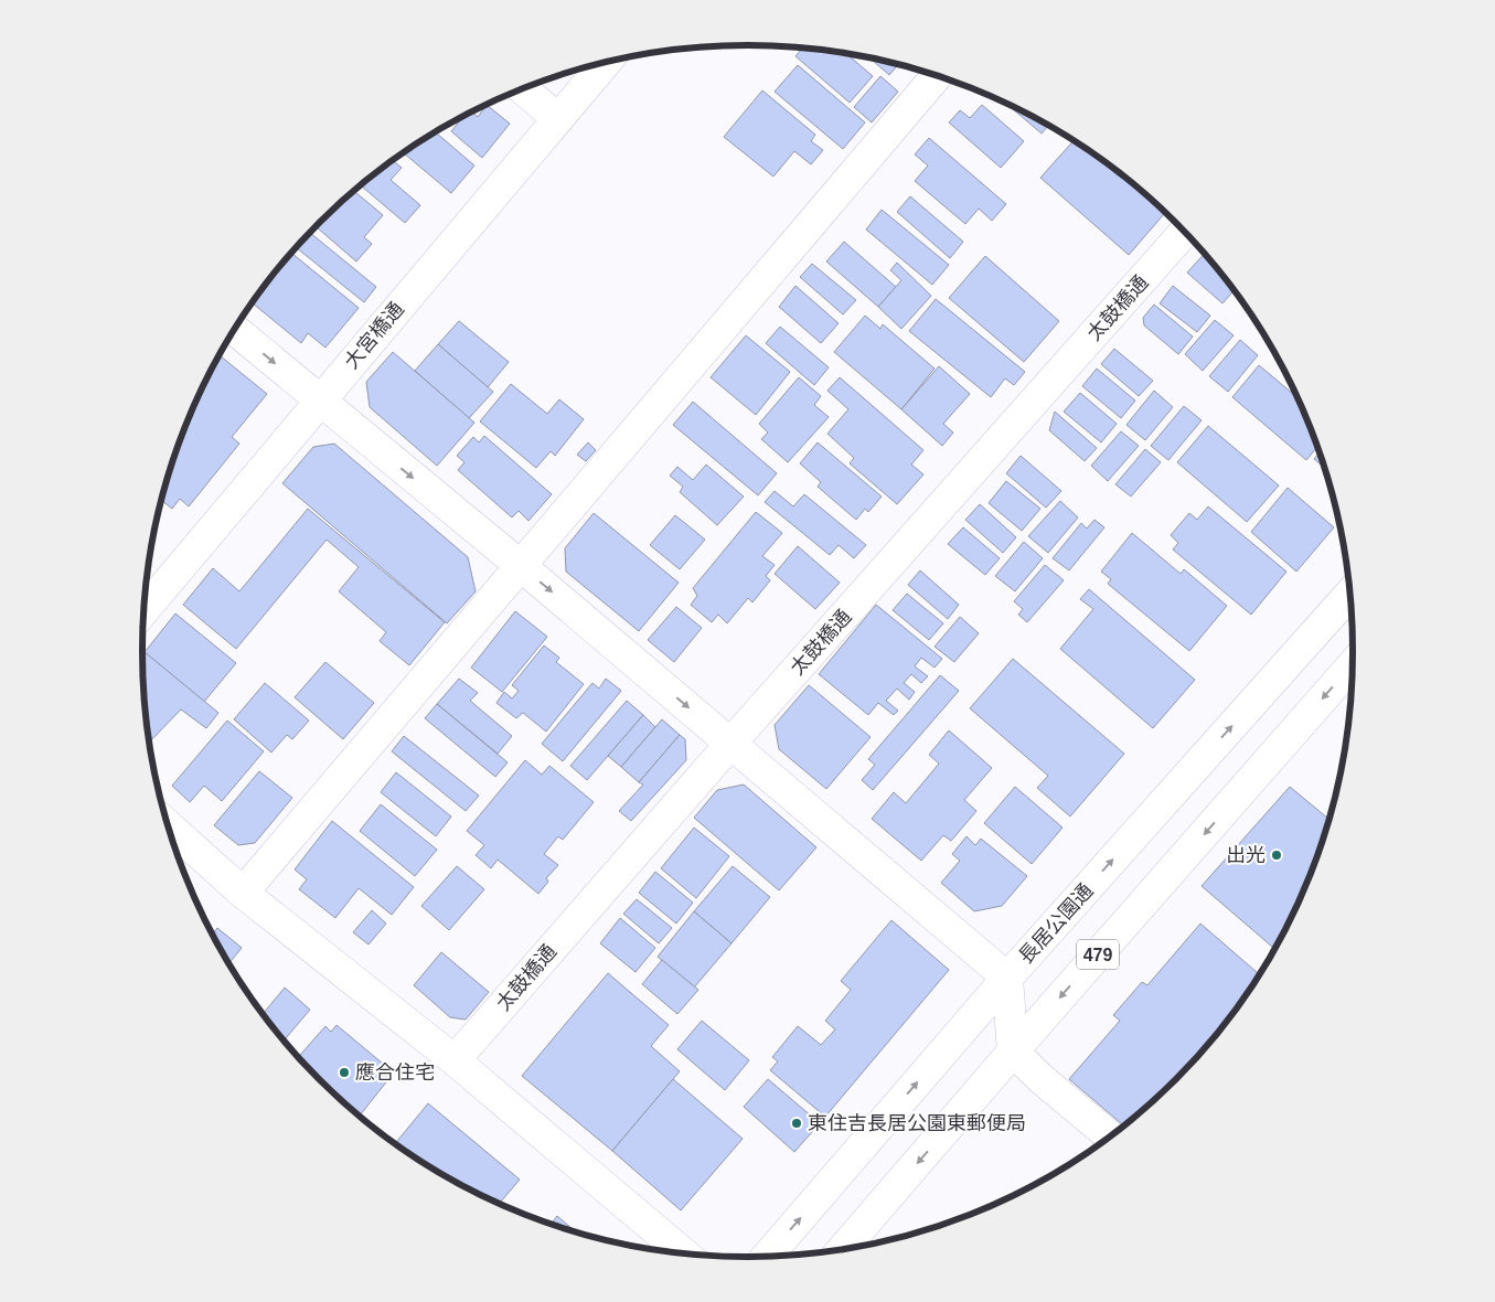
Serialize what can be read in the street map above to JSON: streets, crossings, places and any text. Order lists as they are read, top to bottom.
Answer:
{
  "streets": {
    "main road": [
      "太鼓橋通",
      "大宮橋通",
      "長居公園通",
      "479"
    ]
  },
  "places": ["出光", "應合住宅", "東住吉長居公園東郵便局"]
}
